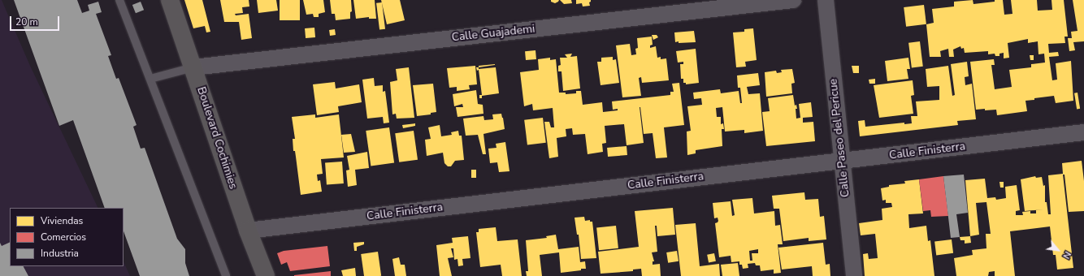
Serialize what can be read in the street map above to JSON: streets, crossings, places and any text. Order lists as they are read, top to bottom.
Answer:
{
  "streets": {
    "main road": ["Boulevard Cochimies"],
    "street": ["Calle Guajademi", "Calle Paseo del Pericue", "Calle Finisterra"]
  },
  "crossings": [
    ["Calle Guajademi", "Boulevard Cochimies"],
    ["Boulevard Cochimies", "Calle Finisterra"],
    ["Calle Paseo del Pericue", "Calle Finisterra"]
  ],
  "legend": ["Viviendas", "Comercios", "Industria"],
  "scale_bar": "20 m",
  "north": "bottom right"
}
